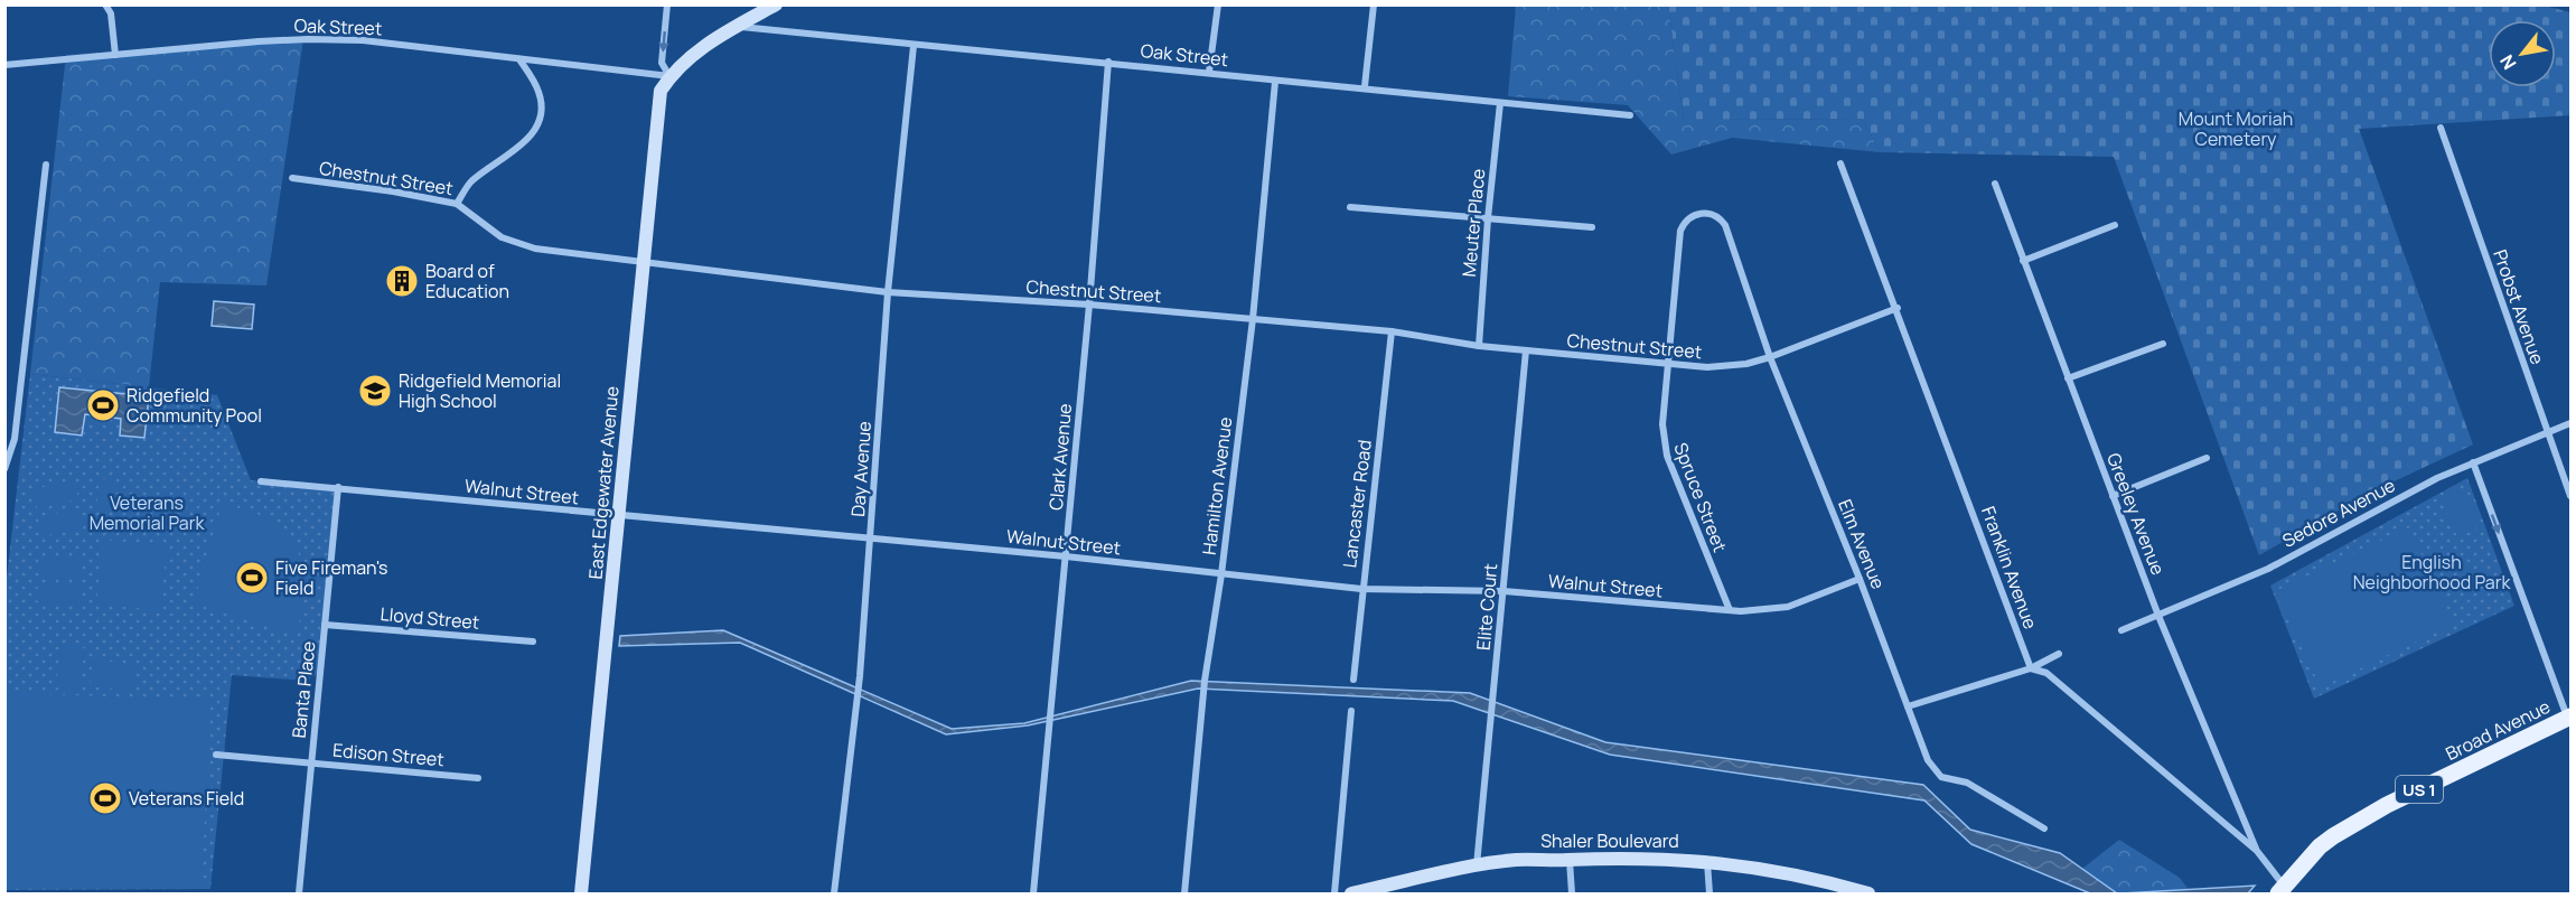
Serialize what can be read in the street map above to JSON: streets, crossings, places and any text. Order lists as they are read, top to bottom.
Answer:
{
  "streets": {
    "main road": ["Broad Avenue", "US 1"],
    "street": [
      "Oak Street",
      "Chestnut Street",
      "Meuter Place",
      "Probst Avenue",
      "Clark Avenue",
      "Day Avenue",
      "East Edgewater Avenue",
      "Hamilton Avenue",
      "Walnut Street",
      "Spruce Street",
      "Lancaster Road",
      "Sedore Avenue",
      "Greeley Avenue",
      "Elm Avenue",
      "Franklin Avenue",
      "Elite Court",
      "Lloyd Street",
      "Banta Place",
      "Edison Street",
      "Shaler Boulevard"
    ]
  },
  "crossings": [
    ["Oak Street", "Meuter Place"],
    ["Oak Street", "Clark Avenue"],
    ["Oak Street", "Day Avenue"],
    ["Oak Street", "East Edgewater Avenue"],
    ["Oak Street", "Hamilton Avenue"],
    ["Chestnut Street", "Meuter Place"],
    ["Chestnut Street", "Clark Avenue"],
    ["Chestnut Street", "Day Avenue"],
    ["Chestnut Street", "East Edgewater Avenue"],
    ["Chestnut Street", "Hamilton Avenue"],
    ["Chestnut Street", "Spruce Street"],
    ["Chestnut Street", "Lancaster Road"],
    ["Chestnut Street", "Elm Avenue"],
    ["Chestnut Street", "Franklin Avenue"],
    ["Chestnut Street", "Elite Court"],
    ["Probst Avenue", "Sedore Avenue"],
    ["Clark Avenue", "Walnut Street"],
    ["Day Avenue", "Walnut Street"],
    ["East Edgewater Avenue", "Walnut Street"],
    ["Hamilton Avenue", "Walnut Street"],
    ["Walnut Street", "Spruce Street"],
    ["Walnut Street", "Lancaster Road"],
    ["Walnut Street", "Elm Avenue"],
    ["Walnut Street", "Elite Court"],
    ["Walnut Street", "Banta Place"],
    ["Spruce Street", "Elm Avenue"],
    ["Sedore Avenue", "Greeley Avenue"],
    ["Elite Court", "Shaler Boulevard"],
    ["Lloyd Street", "Banta Place"],
    ["Banta Place", "Edison Street"]
  ],
  "parks": ["Mount Moriah Cemetery", "Veterans Memorial Park", "English Neighborhood Park"],
  "places": {
    "building": ["Board of Education"],
    "school or university": ["Ridgefield Memorial High School"],
    "sports": ["Ridgefield Community Pool", "Five Fireman's Field", "Veterans Field"]
  },
  "north": "bottom left"
}
